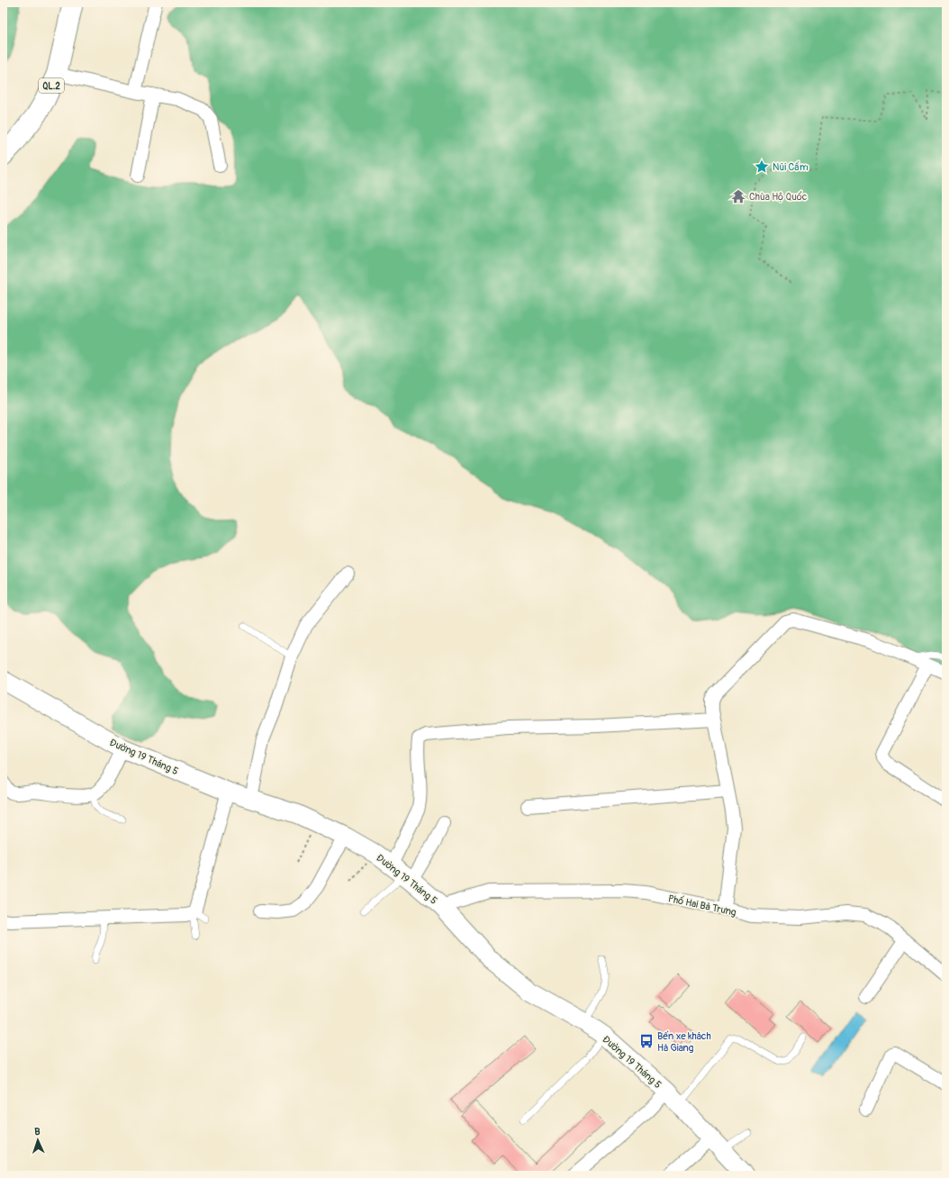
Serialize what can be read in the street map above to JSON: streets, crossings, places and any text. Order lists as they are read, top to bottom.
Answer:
{
  "streets": {
    "main road": ["QL.2"],
    "street": ["Đường 19 Tháng 5", "Phố Hai Bà Trưng"]
  },
  "crossings": [
    ["Đường 19 Tháng 5", "Phố Hai Bà Trưng"]
  ],
  "places": {
    "place": ["Núi Cấm"],
    "temple": ["Chùa Hộ Quốc"],
    "bus stop": ["Bến xe khách Hà Giang"]
  },
  "north": "top"
}
